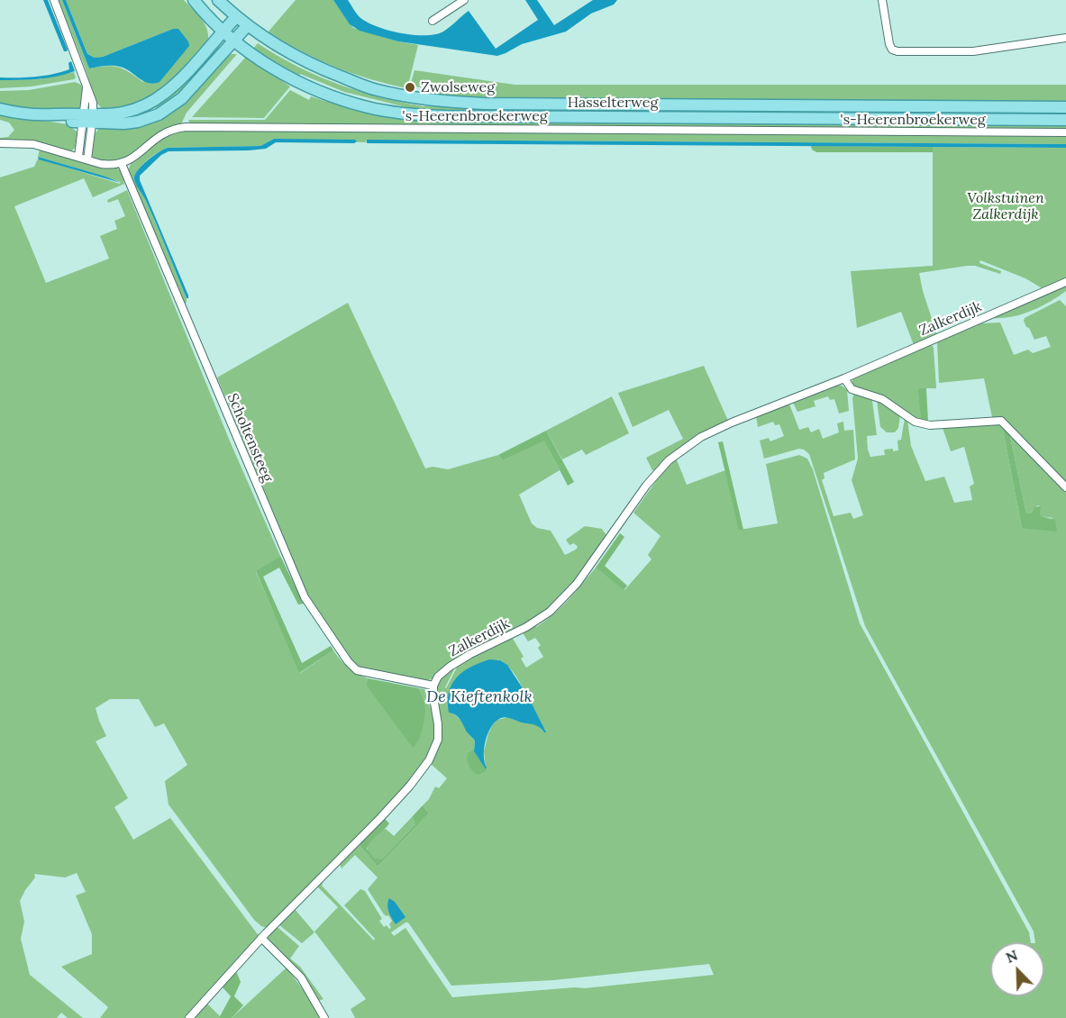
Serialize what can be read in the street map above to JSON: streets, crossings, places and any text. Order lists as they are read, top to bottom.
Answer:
{
  "streets": {
    "main road": ["Hasselterweg"],
    "street": ["'s-Heerenbroekerweg", "Zalkerdijk", "Scholtensteeg"]
  },
  "crossings": [
    ["'s-Heerenbroekerweg", "Scholtensteeg"],
    ["Zalkerdijk", "Scholtensteeg"]
  ],
  "water": ["De Kieftenkolk"],
  "parks": ["Volkstuinen Zalkerdijk"],
  "places": ["Zwolseweg"],
  "north": "top left"
}
